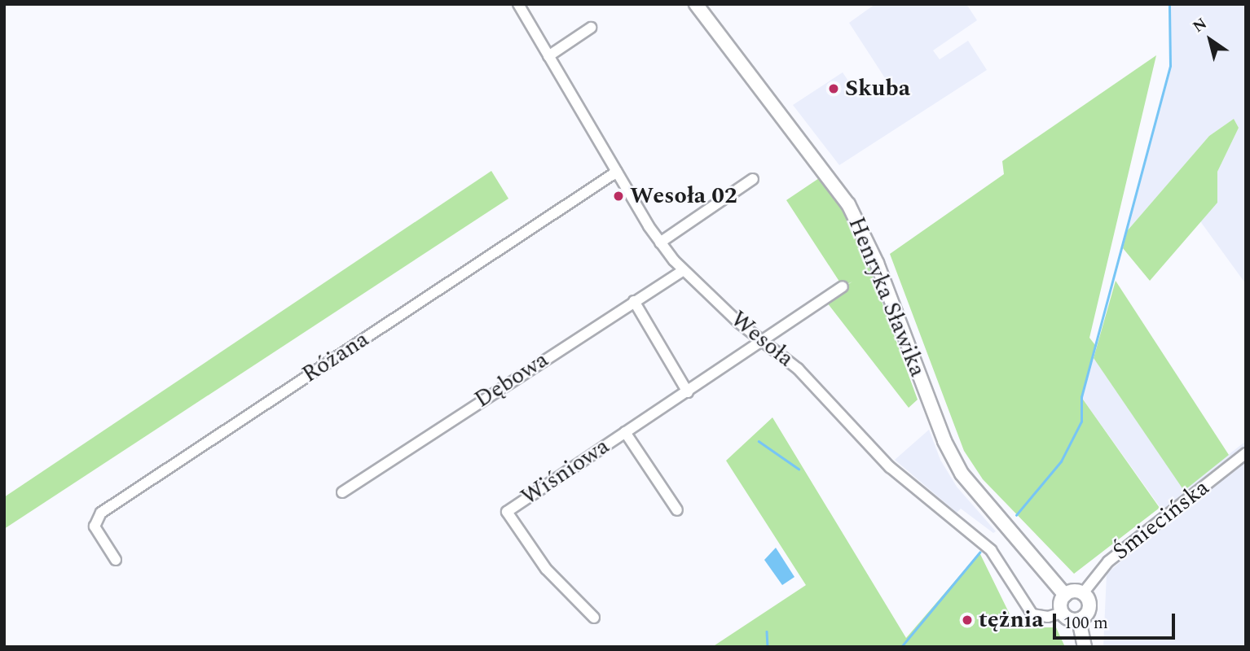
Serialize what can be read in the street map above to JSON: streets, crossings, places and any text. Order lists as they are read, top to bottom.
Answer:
{
  "streets": {
    "main road": ["Henryka Sławika"],
    "street": [
      "Wesoła",
      "Różana",
      "Dębowa",
      "Wiśniowa",
      "Śmiecińska"
    ]
  },
  "crossings": [
    ["Henryka Sławika", "Wesoła"],
    ["Henryka Sławika", "Śmiecińska"],
    ["Wesoła", "Różana"],
    ["Wesoła", "Dębowa"],
    ["Wesoła", "Wiśniowa"],
    ["Wesoła", "Śmiecińska"]
  ],
  "places": ["Skuba", "Wesoła 02", "tężnia"],
  "scale_bar": "100 m",
  "north": "top left"
}
